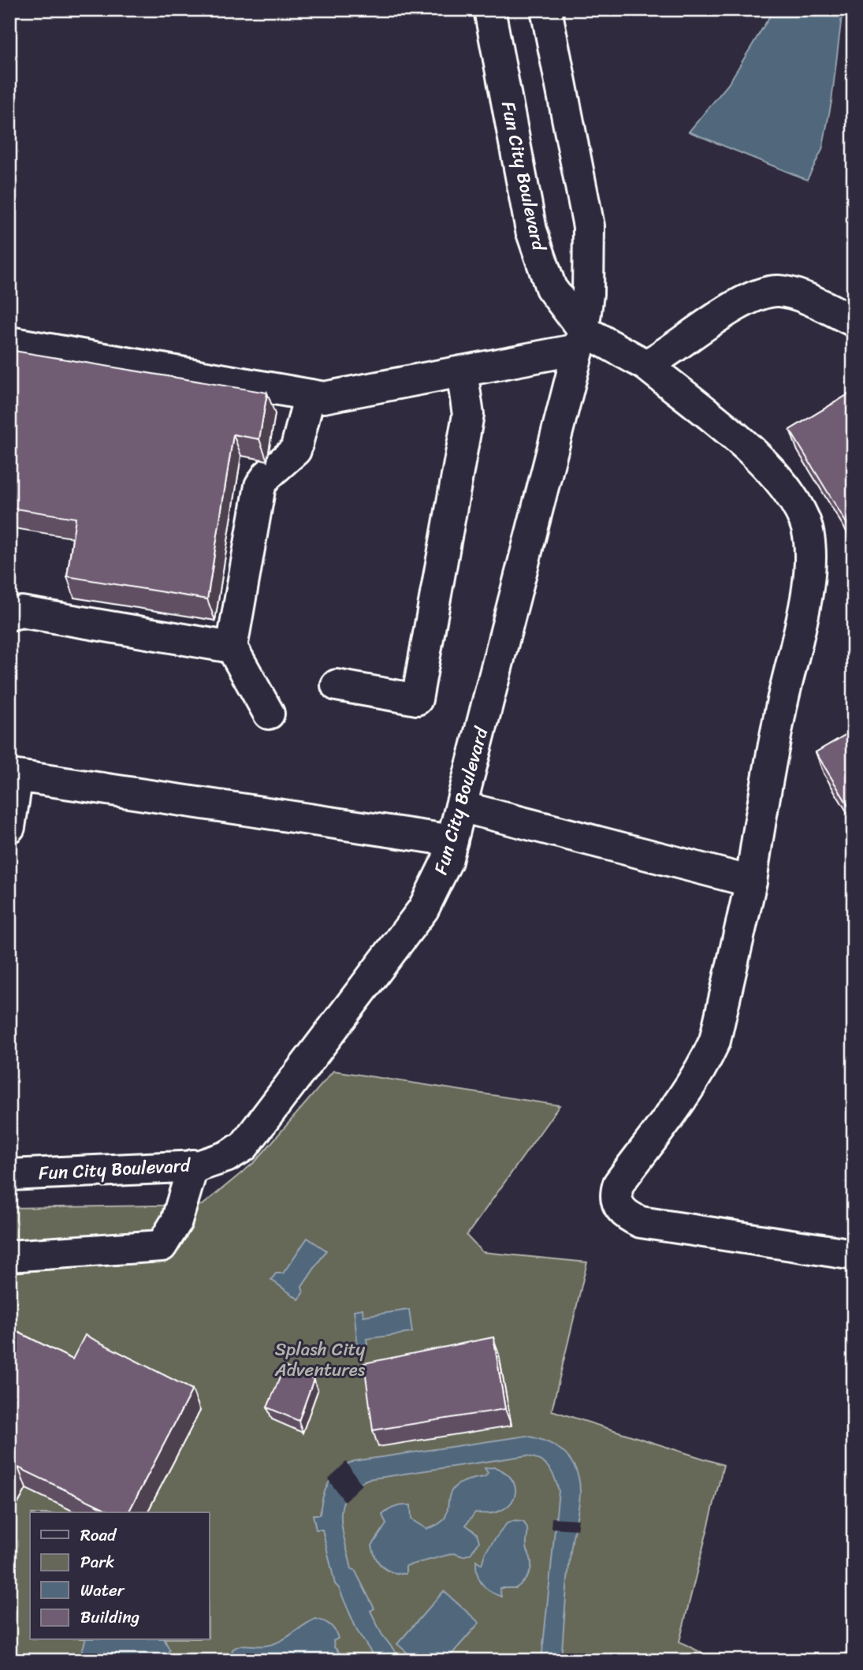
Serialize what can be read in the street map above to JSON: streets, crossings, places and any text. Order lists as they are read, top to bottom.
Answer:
{
  "streets": {
    "street": ["Fun City Boulevard"]
  },
  "parks": ["Splash City Adventures"],
  "legend": [
    "Road",
    "Park",
    "Water",
    "Building"
  ]
}
